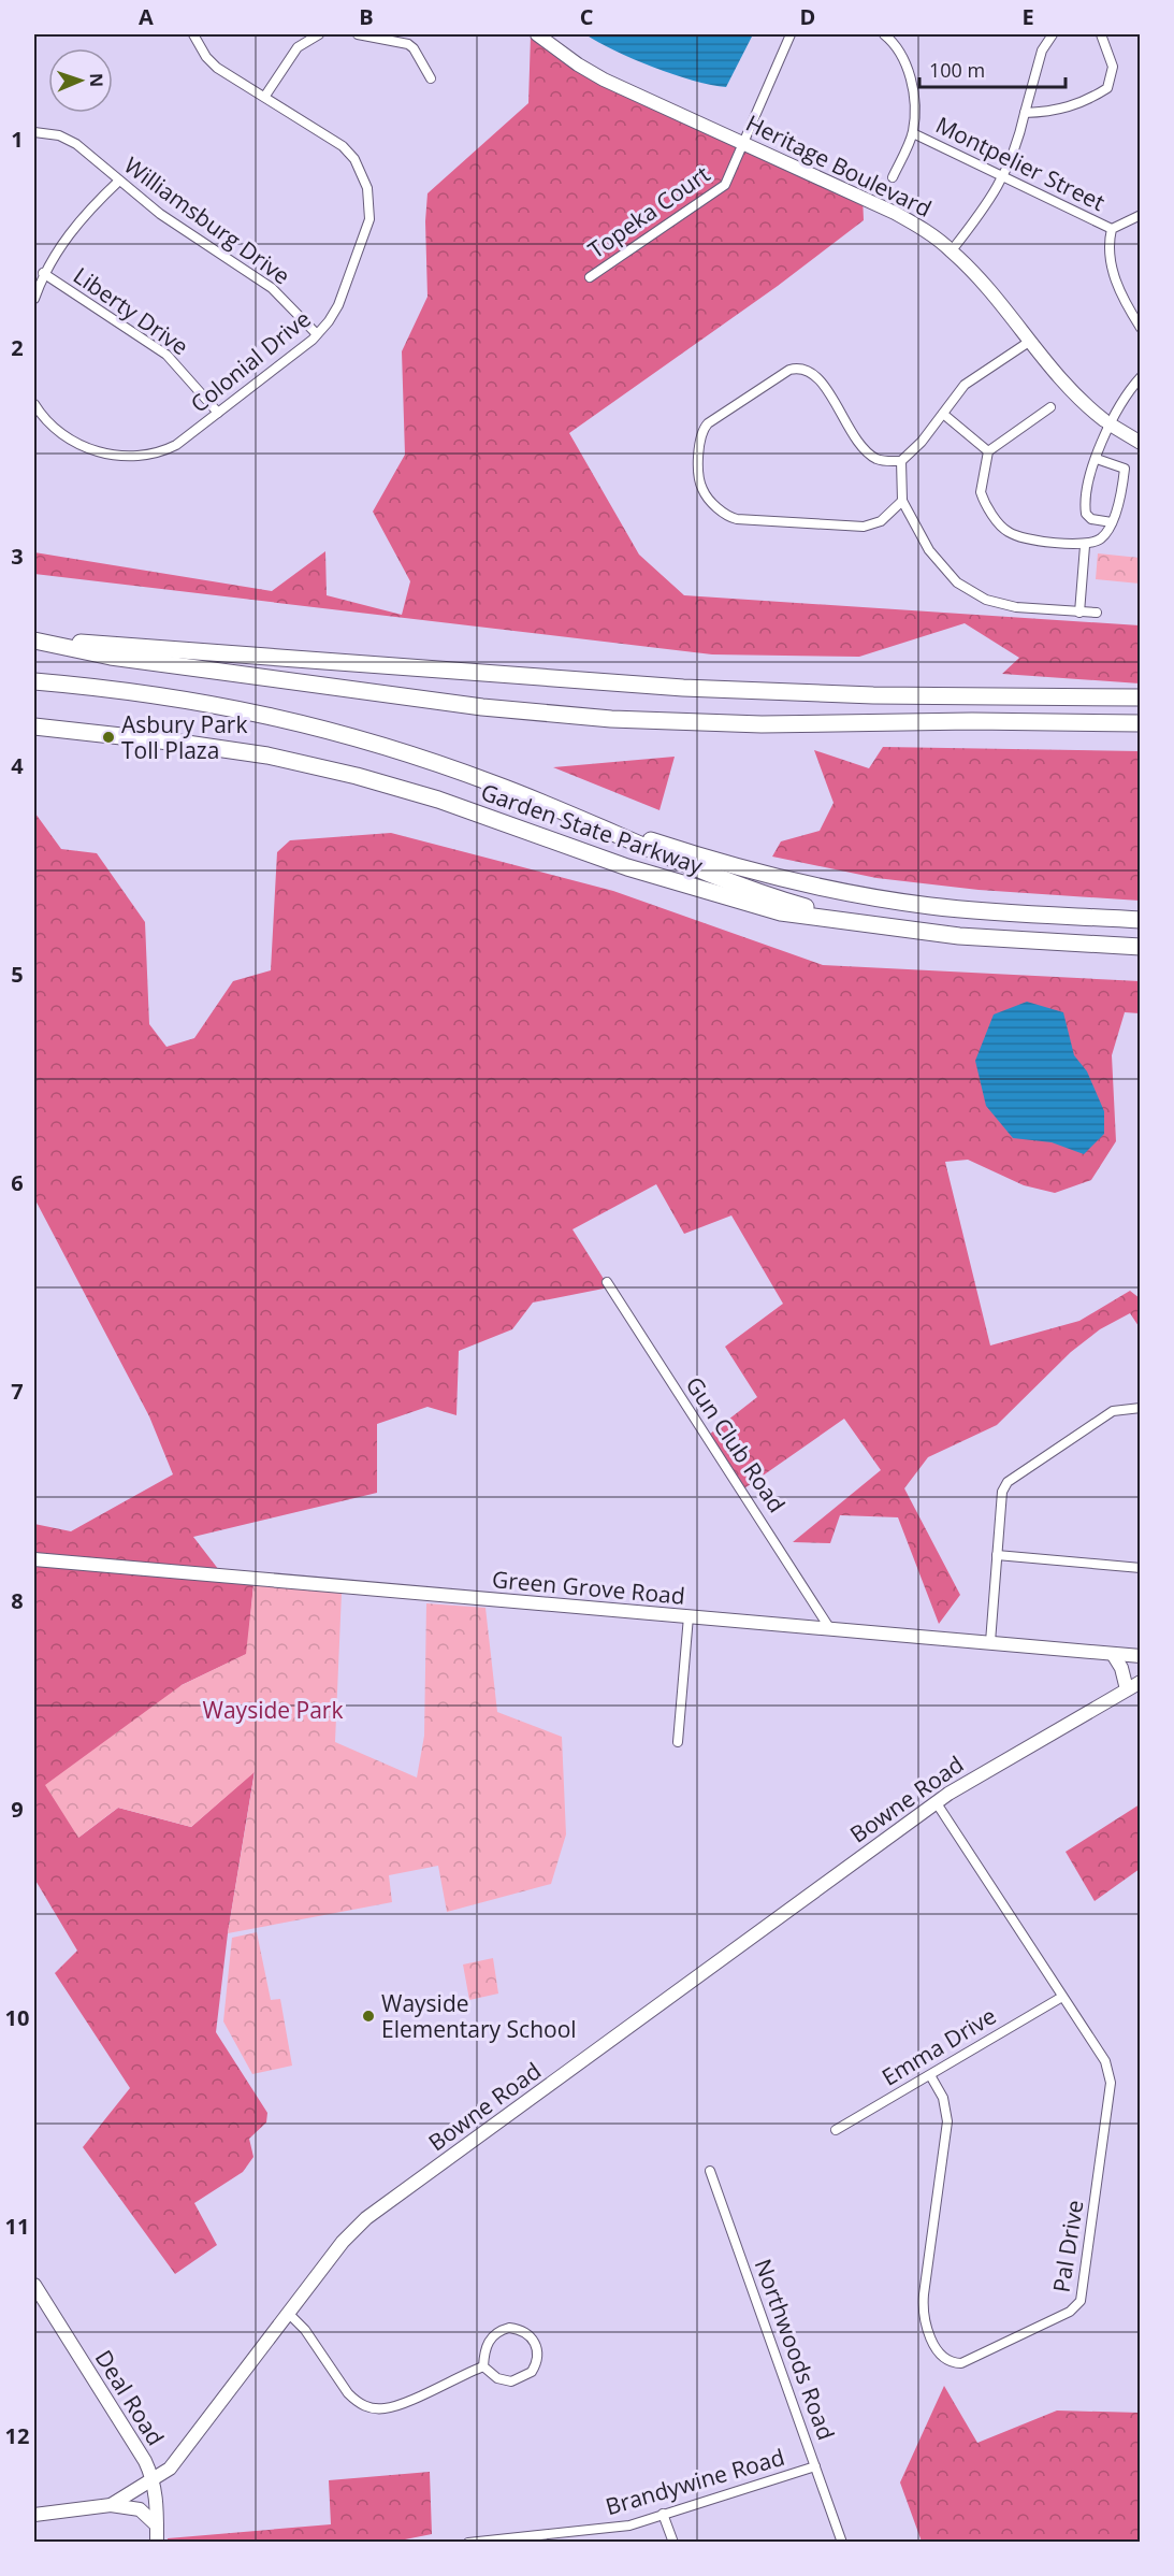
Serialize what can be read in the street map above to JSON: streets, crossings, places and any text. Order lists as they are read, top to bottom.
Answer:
{
  "streets": {
    "highway": ["Garden State Parkway"],
    "street": [
      "Montpelier Street",
      "Heritage Boulevard",
      "Topeka Court",
      "Williamsburg Drive",
      "Liberty Drive",
      "Colonial Drive",
      "Gun Club Road",
      "Green Grove Road",
      "Bowne Road",
      "Emma Drive",
      "Pal Drive",
      "Northwoods Road",
      "Deal Road",
      "Brandywine Road"
    ]
  },
  "crossings": [
    ["Heritage Boulevard", "Topeka Court"],
    ["Williamsburg Drive", "Colonial Drive"],
    ["Liberty Drive", "Colonial Drive"],
    ["Gun Club Road", "Green Grove Road"],
    ["Bowne Road", "Pal Drive"],
    ["Bowne Road", "Deal Road"],
    ["Emma Drive", "Pal Drive"],
    ["Northwoods Road", "Brandywine Road"]
  ],
  "parks": ["Wayside Park"],
  "places": ["Asbury Park Toll Plaza", "Wayside Elementary School"],
  "scale_bar": "100 m",
  "north": "right",
  "grid": {
    "columns": [
      "A",
      "B",
      "C",
      "D",
      "E"
    ],
    "rows": [
      "1",
      "2",
      "3",
      "4",
      "5",
      "6",
      "7",
      "8",
      "9",
      "10",
      "11",
      "12"
    ]
  }
}
